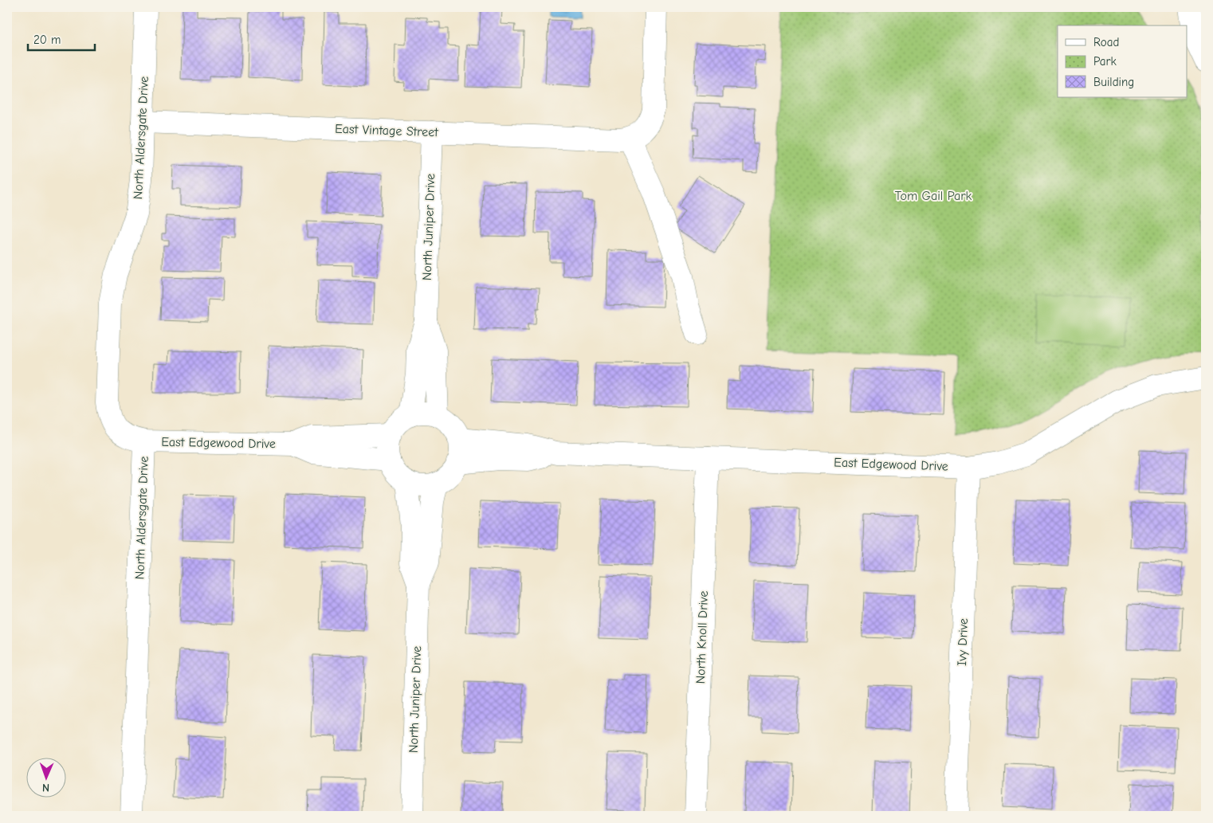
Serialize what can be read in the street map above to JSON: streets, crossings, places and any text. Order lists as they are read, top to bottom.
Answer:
{
  "streets": {
    "street": [
      "East Vintage Street",
      "North Aldersgate Drive",
      "North Juniper Drive",
      "East Edgewood Drive",
      "North Knoll Drive",
      "Ivy Drive"
    ]
  },
  "crossings": [
    ["East Vintage Street", "North Aldersgate Drive"],
    ["East Vintage Street", "North Juniper Drive"],
    ["North Aldersgate Drive", "East Edgewood Drive"],
    ["North Juniper Drive", "East Edgewood Drive"],
    ["East Edgewood Drive", "North Knoll Drive"],
    ["East Edgewood Drive", "Ivy Drive"]
  ],
  "parks": ["Tom Gail Park"],
  "legend": ["Road", "Park", "Building"],
  "scale_bar": "20 m",
  "north": "bottom"
}
